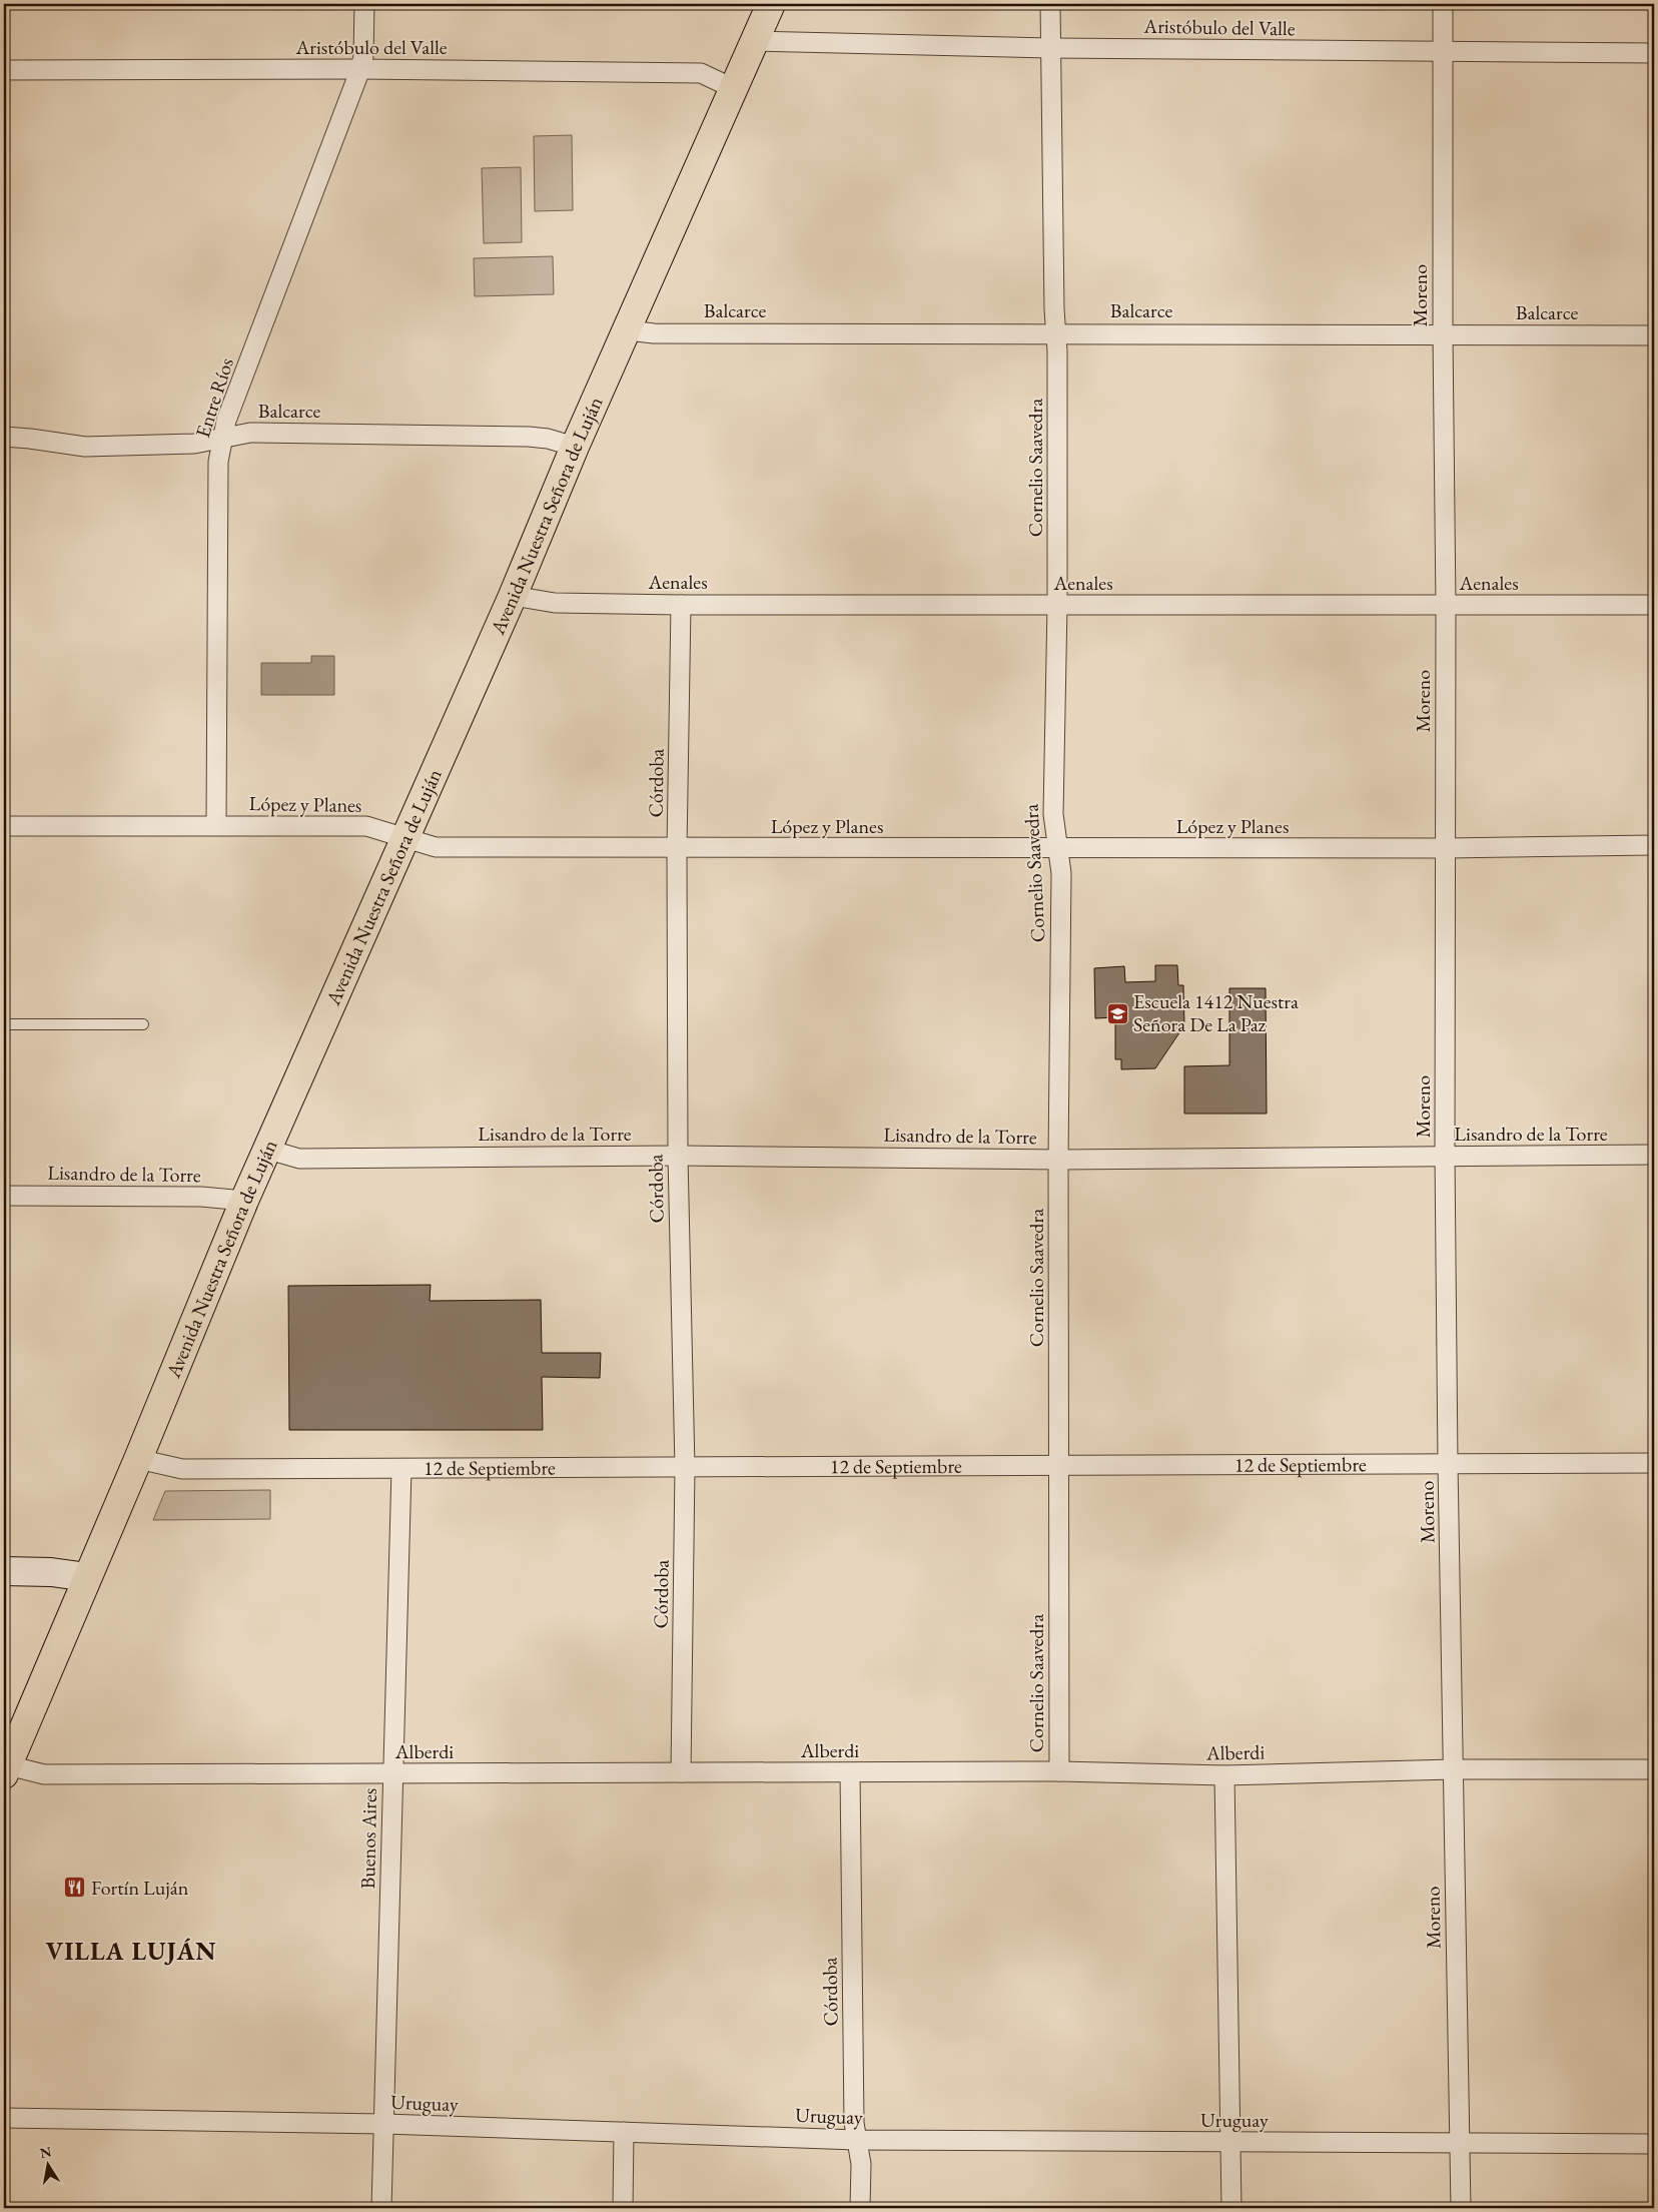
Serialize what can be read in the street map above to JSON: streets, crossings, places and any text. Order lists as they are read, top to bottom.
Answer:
{
  "streets": {
    "main road": ["Avenida Nuestra Señora de Luján"],
    "street": [
      "Aristóbulo del Valle",
      "Moreno",
      "Balcarce",
      "Entre Ríos",
      "Cornelio Saavedra",
      "Aenales",
      "Córdoba",
      "López y Planes",
      "Lisandro de la Torre",
      "12 de Septiembre",
      "Alberdi",
      "Buenos Aires",
      "Uruguay"
    ]
  },
  "crossings": [
    ["Aristóbulo del Valle", "Moreno"],
    ["Aristóbulo del Valle", "Entre Ríos"],
    ["Aristóbulo del Valle", "Cornelio Saavedra"],
    ["Aristóbulo del Valle", "Avenida Nuestra Señora de Luján"],
    ["Moreno", "Balcarce"],
    ["Moreno", "Aenales"],
    ["Moreno", "López y Planes"],
    ["Moreno", "Lisandro de la Torre"],
    ["Moreno", "12 de Septiembre"],
    ["Moreno", "Alberdi"],
    ["Moreno", "Uruguay"],
    ["Balcarce", "Entre Ríos"],
    ["Balcarce", "Cornelio Saavedra"],
    ["Balcarce", "Avenida Nuestra Señora de Luján"],
    ["Entre Ríos", "López y Planes"],
    ["Cornelio Saavedra", "Aenales"],
    ["Cornelio Saavedra", "López y Planes"],
    ["Cornelio Saavedra", "Lisandro de la Torre"],
    ["Cornelio Saavedra", "12 de Septiembre"],
    ["Cornelio Saavedra", "Alberdi"],
    ["Avenida Nuestra Señora de Luján", "Aenales"],
    ["Avenida Nuestra Señora de Luján", "López y Planes"],
    ["Avenida Nuestra Señora de Luján", "Lisandro de la Torre"],
    ["Avenida Nuestra Señora de Luján", "12 de Septiembre"],
    ["Avenida Nuestra Señora de Luján", "Alberdi"],
    ["Aenales", "Córdoba"],
    ["Córdoba", "López y Planes"],
    ["Córdoba", "Lisandro de la Torre"],
    ["Córdoba", "12 de Septiembre"],
    ["Córdoba", "Alberdi"],
    ["Córdoba", "Uruguay"],
    ["12 de Septiembre", "Buenos Aires"],
    ["Alberdi", "Buenos Aires"],
    ["Buenos Aires", "Uruguay"]
  ],
  "districts": ["VILLA LUJÁN"],
  "places": {
    "school or university": ["Escuela 1412 Nuestra Señora De La Paz"],
    "restaurant": ["Fortín Luján"]
  },
  "north": "top"
}
